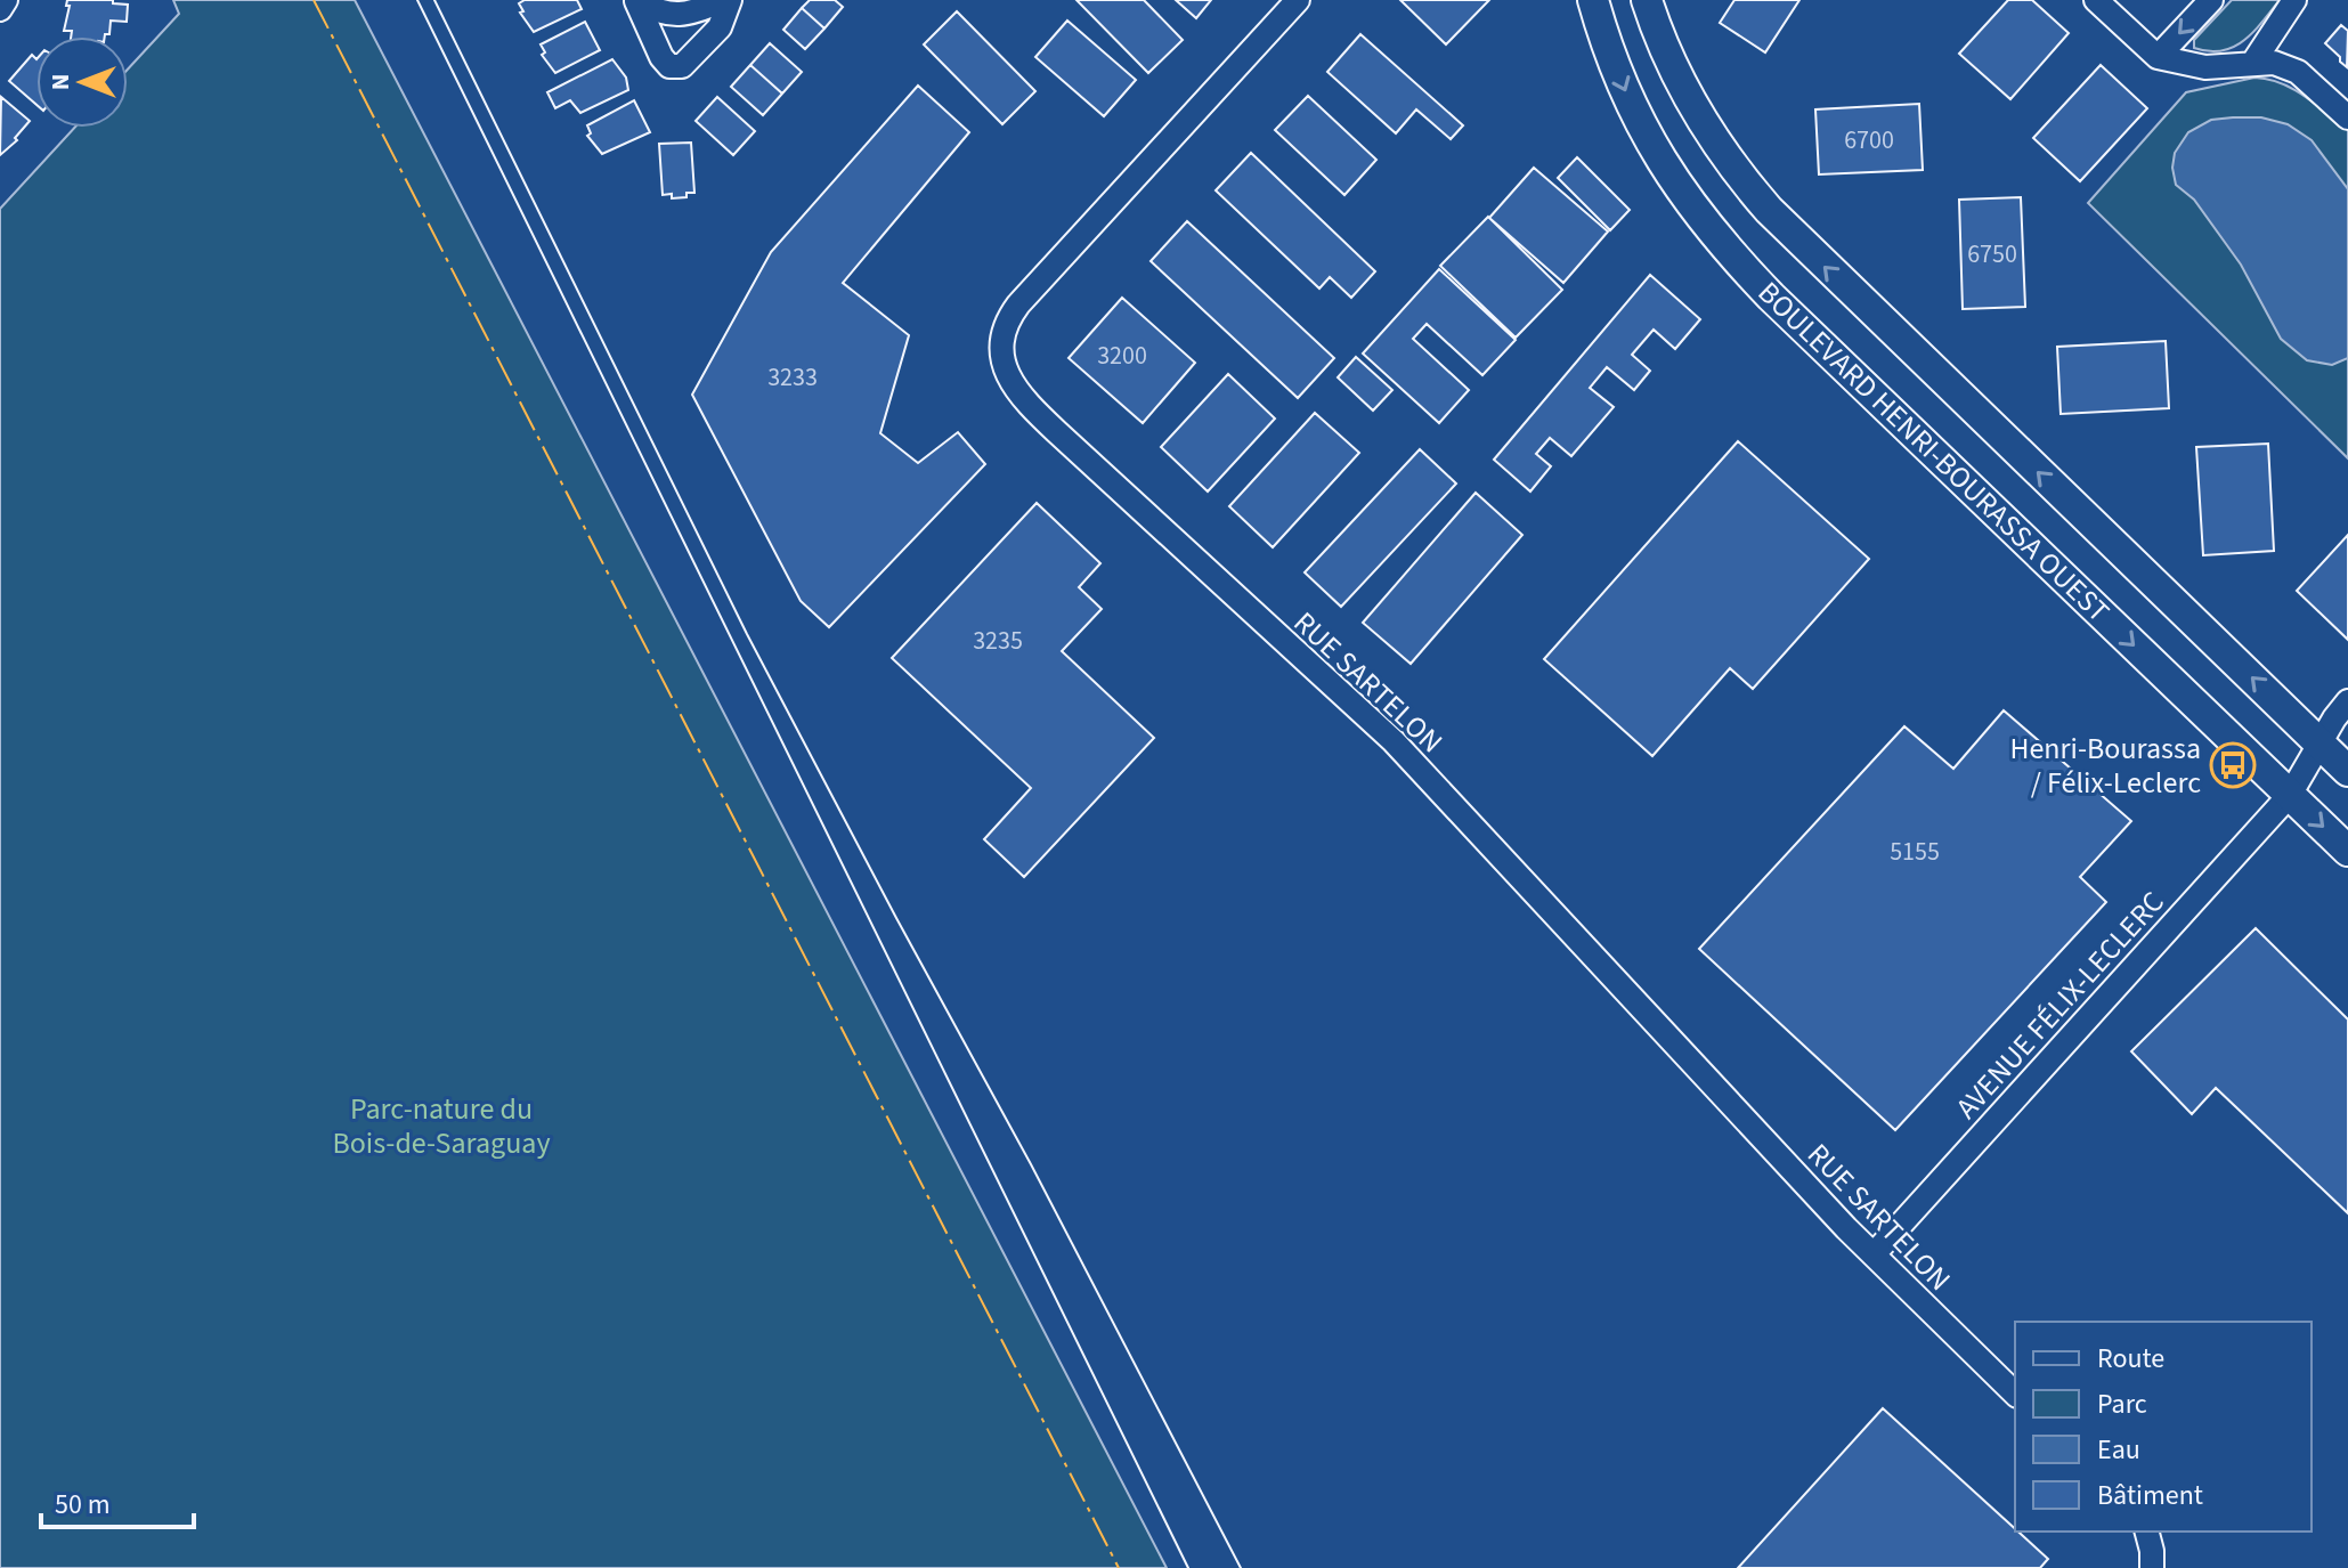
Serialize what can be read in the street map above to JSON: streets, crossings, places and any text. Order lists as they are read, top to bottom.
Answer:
{
  "streets": {
    "main road": ["BOULEVARD HENRI-BOURASSA OUEST"],
    "street": ["RUE SARTELON", "AVENUE FÉLIX-LECLERC"]
  },
  "crossings": [
    ["BOULEVARD HENRI-BOURASSA OUEST", "AVENUE FÉLIX-LECLERC"],
    ["RUE SARTELON", "AVENUE FÉLIX-LECLERC"]
  ],
  "parks": ["Parc-nature du Bois-de-Saraguay"],
  "places": {
    "bus stop": ["Henri-Bourassa / Félix-Leclerc"]
  },
  "house_numbers": [
    "6700",
    "6750",
    "3200",
    "3233",
    "3235",
    "5155"
  ],
  "legend": [
    "Route",
    "Parc",
    "Eau",
    "Bâtiment"
  ],
  "scale_bar": "50 m",
  "north": "left"
}
